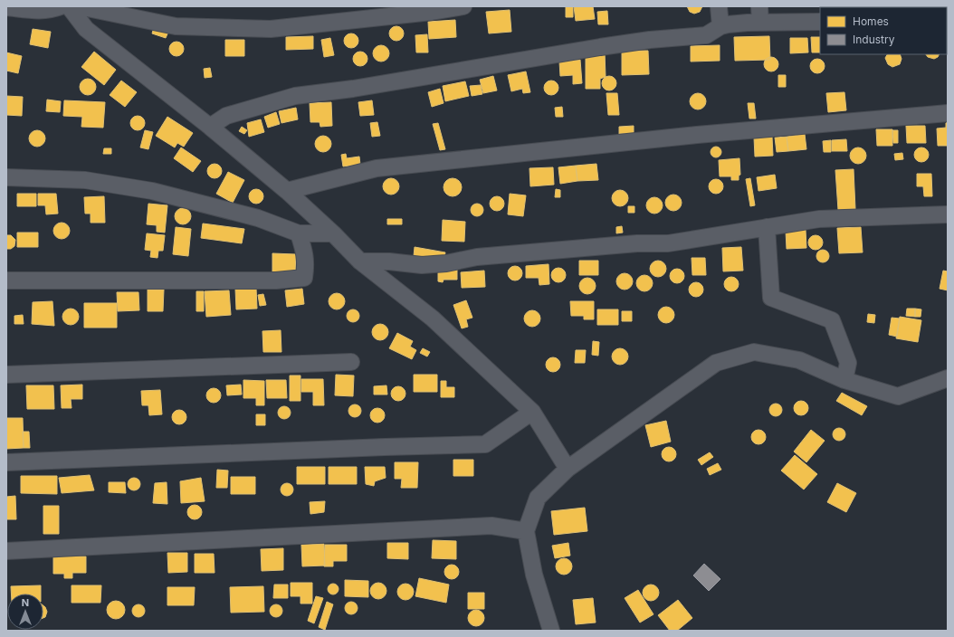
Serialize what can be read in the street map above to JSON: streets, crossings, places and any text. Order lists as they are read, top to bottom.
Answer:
{
  "legend": ["Homes", "Industry"],
  "north": "top"
}
